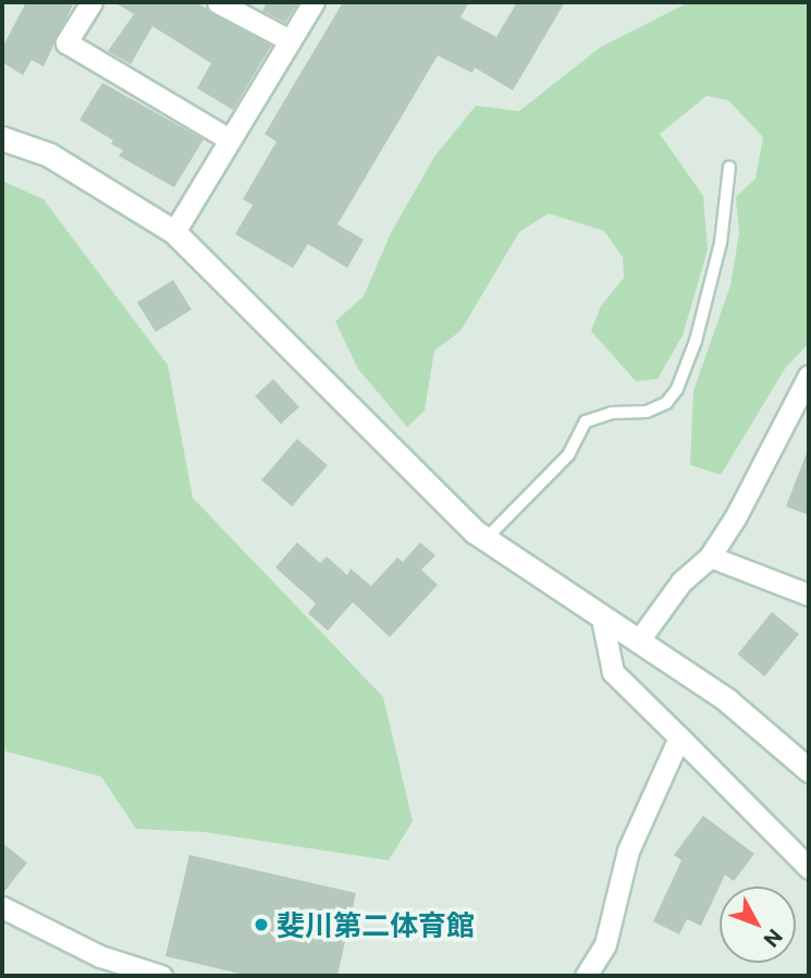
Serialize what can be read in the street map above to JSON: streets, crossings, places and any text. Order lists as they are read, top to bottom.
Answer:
{
  "places": ["斐川第二体育館"],
  "north": "bottom right"
}
